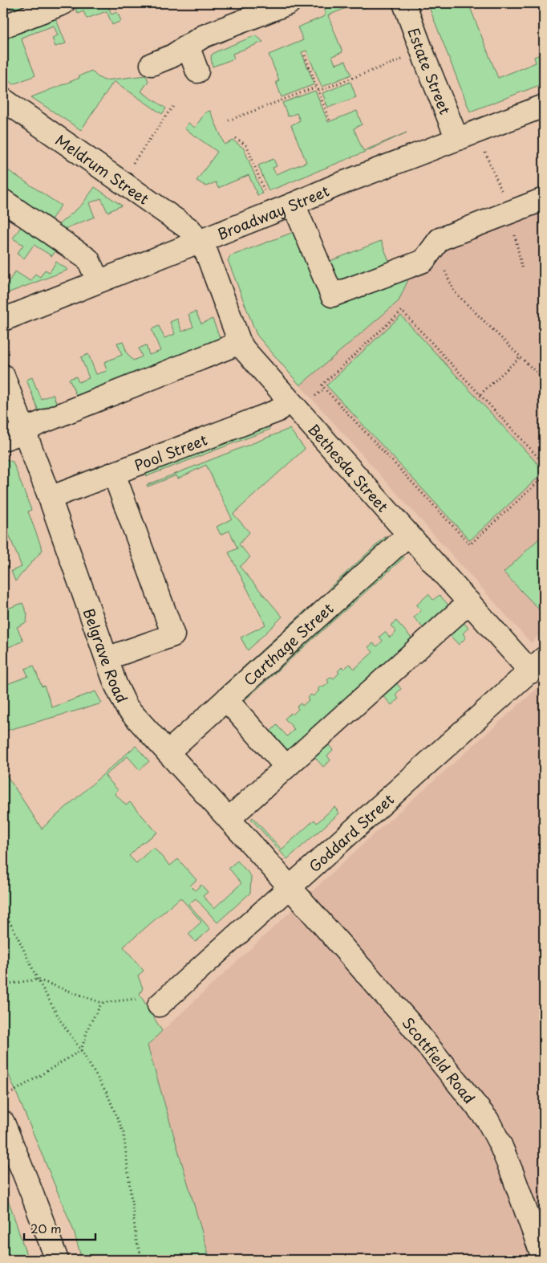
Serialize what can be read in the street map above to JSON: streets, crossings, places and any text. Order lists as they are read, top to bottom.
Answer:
{
  "streets": {
    "street": [
      "Estate Street",
      "Meldrum Street",
      "Broadway Street",
      "Pool Street",
      "Bethesda Street",
      "Carthage Street",
      "Belgrave Road",
      "Goddard Street",
      "Scottfield Road"
    ]
  },
  "crossings": [
    ["Estate Street", "Broadway Street"],
    ["Meldrum Street", "Broadway Street"],
    ["Meldrum Street", "Bethesda Street"],
    ["Broadway Street", "Bethesda Street"],
    ["Pool Street", "Bethesda Street"],
    ["Pool Street", "Belgrave Road"],
    ["Bethesda Street", "Carthage Street"],
    ["Bethesda Street", "Goddard Street"],
    ["Carthage Street", "Belgrave Road"],
    ["Belgrave Road", "Goddard Street"],
    ["Belgrave Road", "Scottfield Road"],
    ["Goddard Street", "Scottfield Road"]
  ],
  "scale_bar": "20 m"
}
